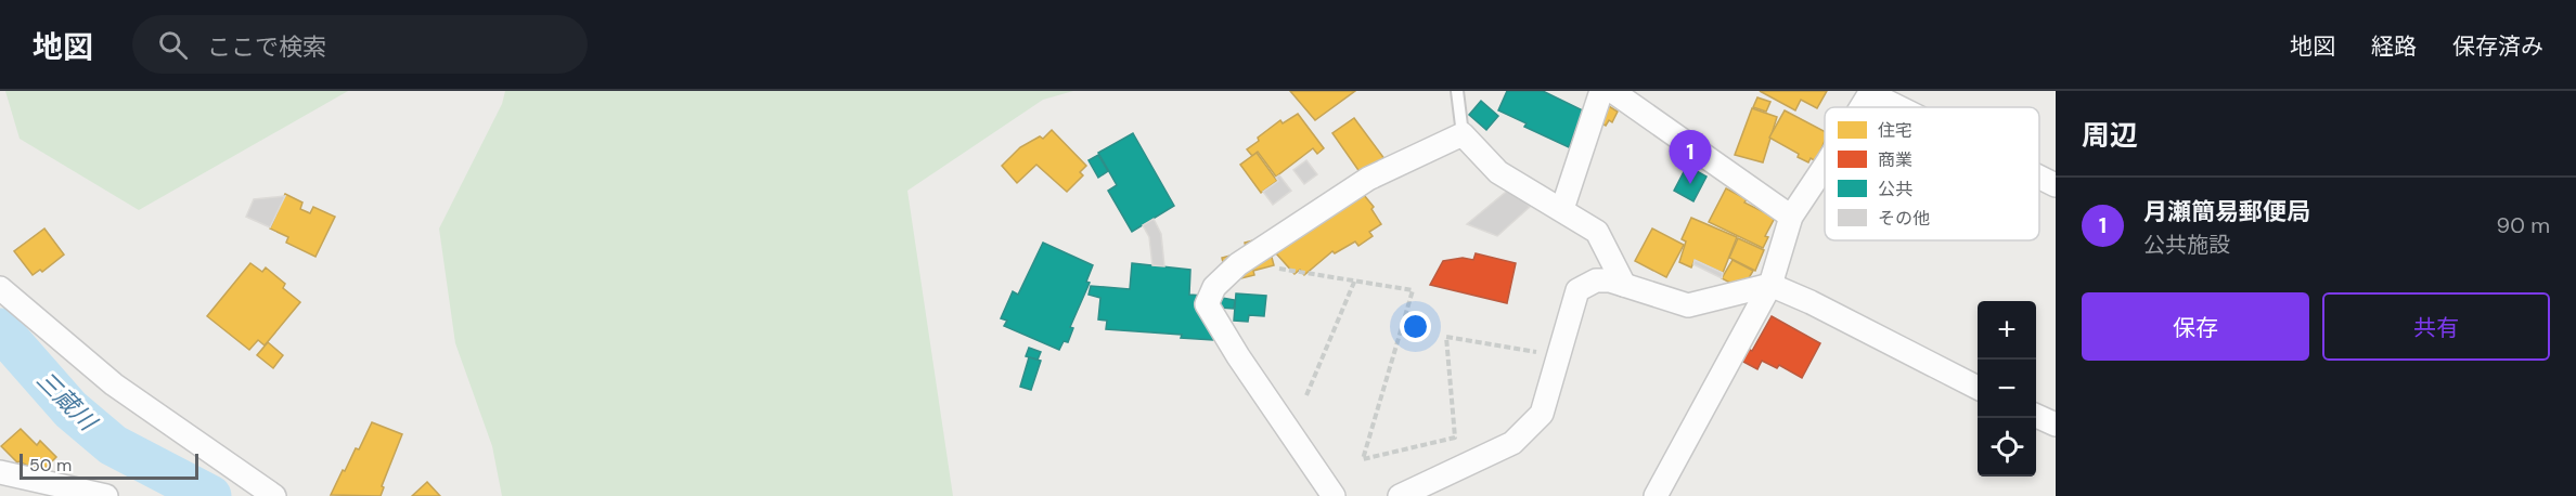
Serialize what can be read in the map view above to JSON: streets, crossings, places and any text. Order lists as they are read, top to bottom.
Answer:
{
  "water": ["三蔵川"],
  "legend": [
    "住宅",
    "商業",
    "公共",
    "その他"
  ],
  "scale_bar": "50 m",
  "page": {
    "header": "地図",
    "search": "ここで検索",
    "nav": ["地図", "経路", "保存済み"],
    "heading": "周辺",
    "pins": "1",
    "list": [
      {
        "mark": "1",
        "name": "月瀬簡易郵便局",
        "note": "公共施設",
        "value": "90 m"
      }
    ],
    "buttons": ["保存", "共有"],
    "map_buttons": ["+", "−"],
    "scale": "50 m"
  }
}
